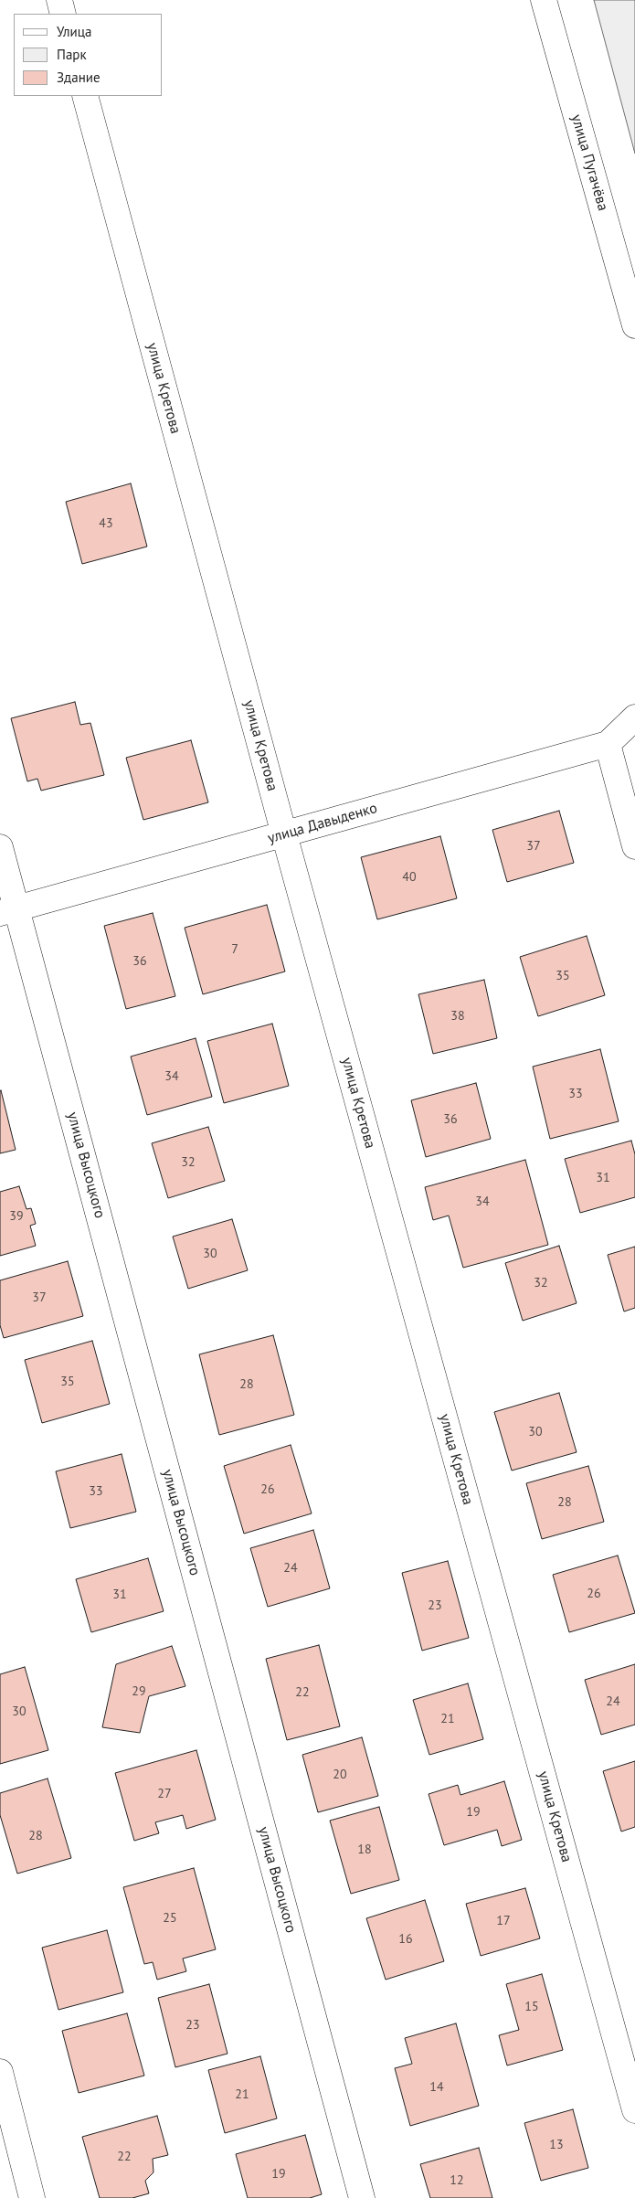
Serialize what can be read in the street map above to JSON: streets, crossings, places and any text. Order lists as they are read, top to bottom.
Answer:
{
  "streets": {
    "street": [
      "улица Пугачёва",
      "улица Кретова",
      "улица Давыденко",
      "улица Высоцкого"
    ]
  },
  "crossings": [
    ["улица Кретова", "улица Давыденко"],
    ["улица Давыденко", "улица Высоцкого"]
  ],
  "house_numbers": [
    "43",
    "37",
    "40",
    "7",
    "36",
    "35",
    "38",
    "34",
    "33",
    "36",
    "32",
    "31",
    "34",
    "39",
    "30",
    "32",
    "37",
    "35",
    "28",
    "30",
    "26",
    "33",
    "28",
    "24",
    "26",
    "31",
    "23",
    "29",
    "22",
    "24",
    "30",
    "21",
    "20",
    "27",
    "19",
    "28",
    "18",
    "25",
    "17",
    "16",
    "15",
    "23",
    "14",
    "21",
    "13",
    "22",
    "19",
    "12"
  ],
  "legend": ["Улица", "Парк", "Здание"]
}
